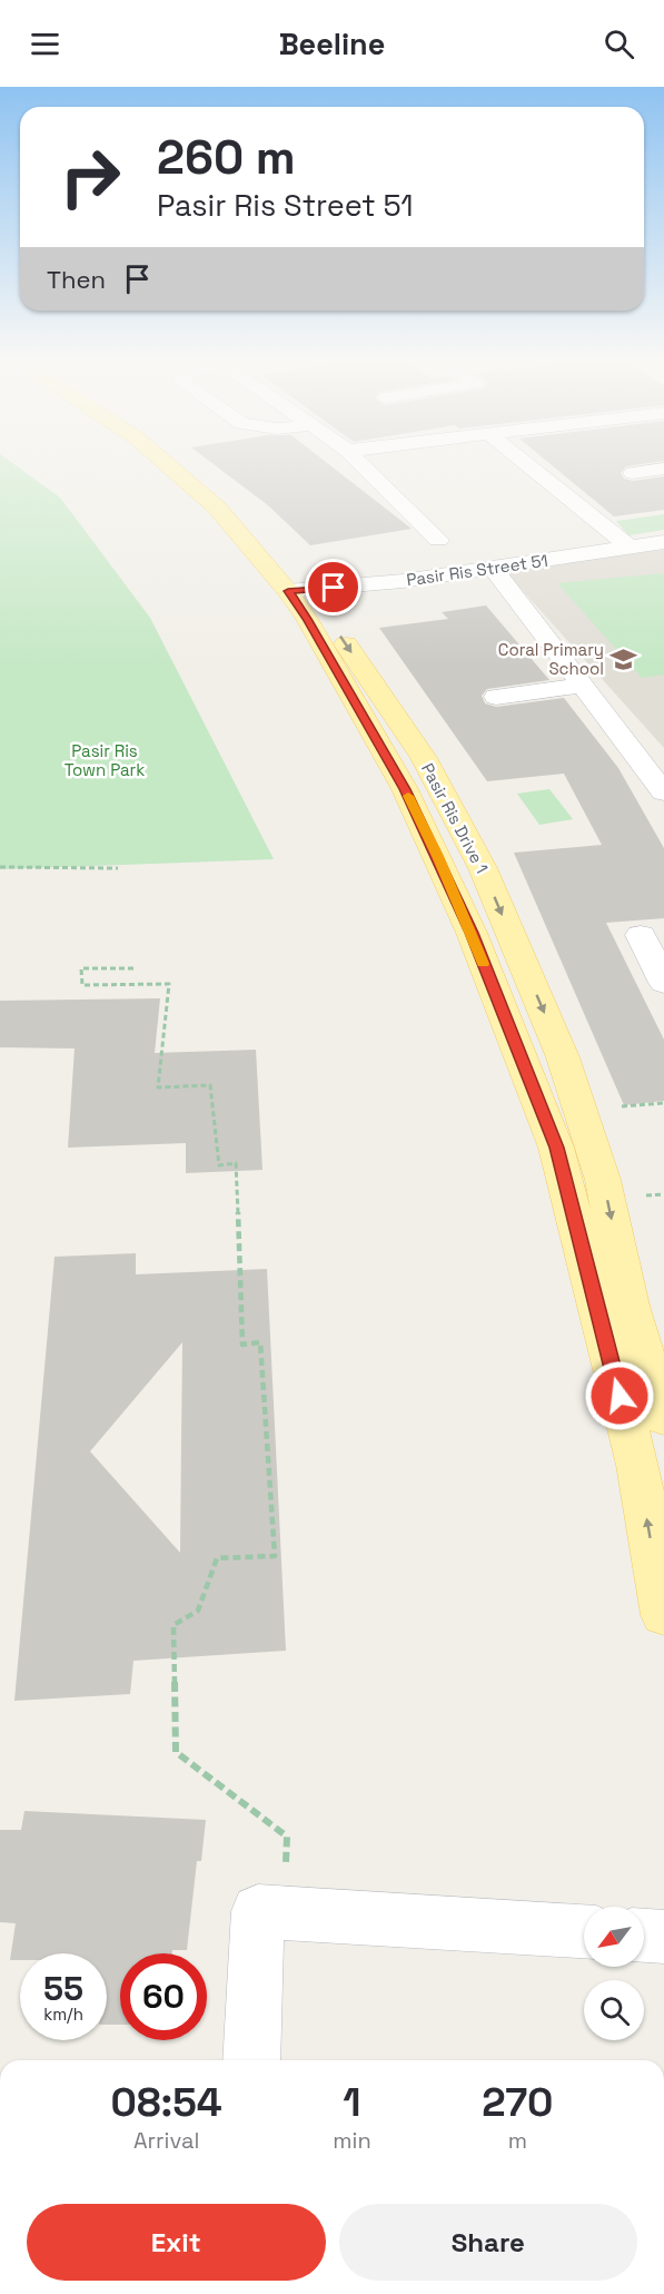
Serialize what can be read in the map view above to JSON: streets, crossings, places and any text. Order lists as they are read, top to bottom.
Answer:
{
  "streets": {
    "main road": ["Pasir Ris Drive 1"],
    "street": ["Pasir Ris Street 51"]
  },
  "crossings": [
    ["Pasir Ris Street 51", "Pasir Ris Drive 1"]
  ],
  "parks": ["Pasir Ris Town Park"],
  "places": {
    "school or university": ["Coral Primary School"]
  },
  "north": "bottom left",
  "page": {
    "header": "Beeline",
    "turn": ["260 m", "Pasir Ris Street 51"],
    "then": "Then",
    "speed": "55 km/h",
    "limit": "60",
    "eta": [
      "08:54",
      "Arrival",
      "1",
      "min",
      "270",
      "m"
    ],
    "buttons": ["Exit", "Share"]
  }
}
